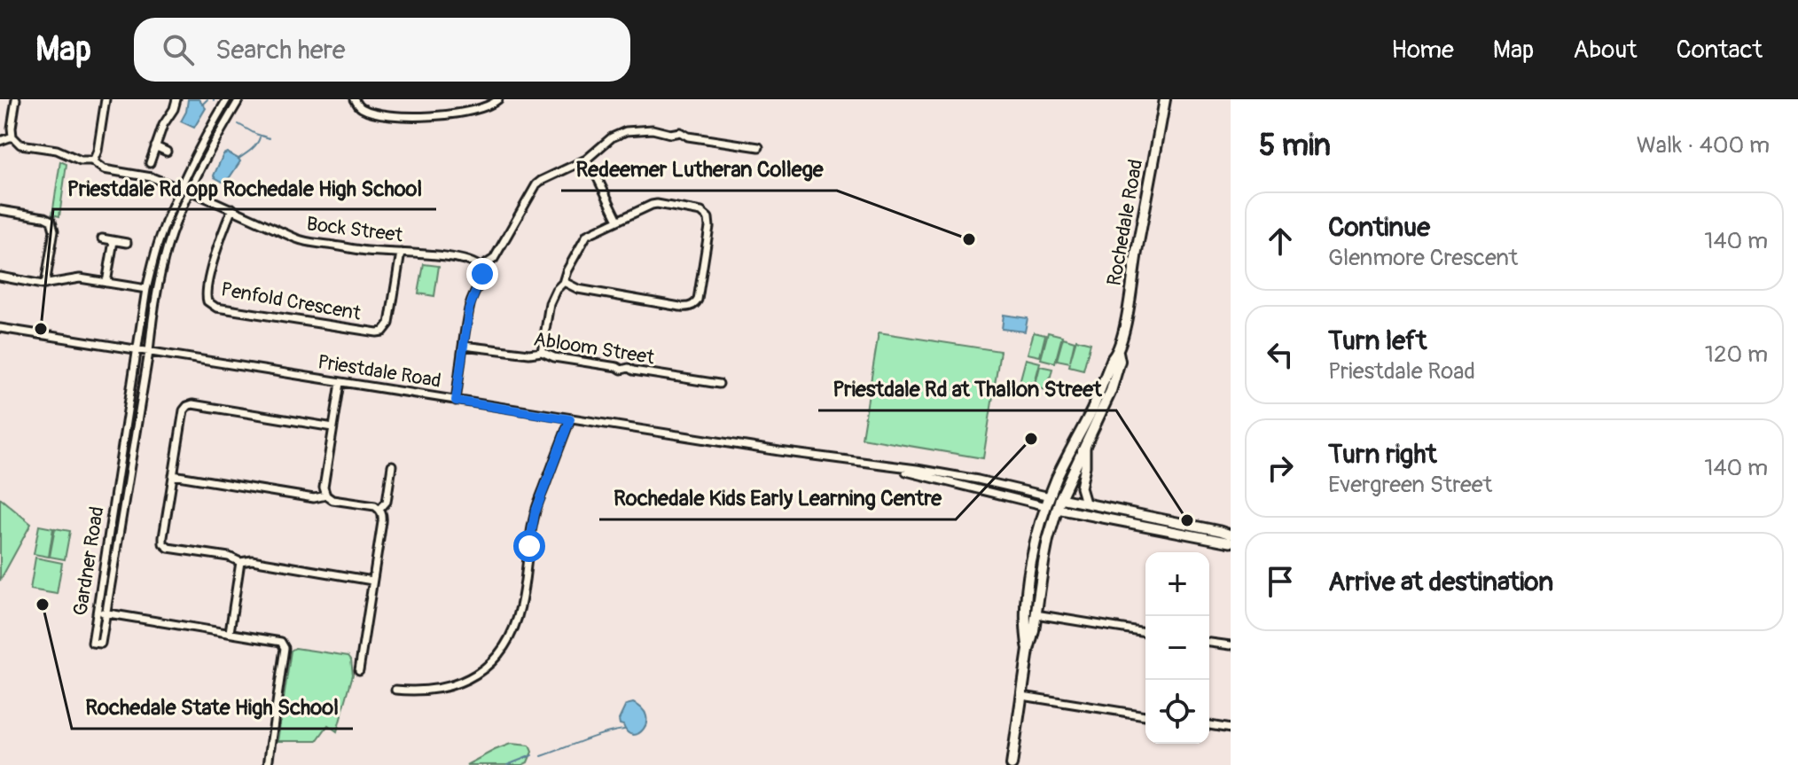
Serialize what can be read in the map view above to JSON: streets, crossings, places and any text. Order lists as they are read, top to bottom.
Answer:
{
  "streets": {
    "main road": ["Rochedale Road", "Priestdale Road"],
    "street": [
      "Bock Street",
      "Penfold Crescent",
      "Abloom Street",
      "Gardner Road"
    ]
  },
  "crossings": [
    ["Rochedale Road", "Priestdale Road"],
    ["Bock Street", "Penfold Crescent"],
    ["Bock Street", "Gardner Road"],
    ["Priestdale Road", "Gardner Road"]
  ],
  "places": [
    "Redeemer Lutheran College",
    "Priestdale Rd opp Rochedale High School",
    "Rochedale Kids Early Learning Centre",
    "Priestdale Rd at Thallon Street",
    "Rochedale State High School"
  ],
  "page": {
    "header": "Map",
    "search": "Search here",
    "nav": [
      "Home",
      "Map",
      "About",
      "Contact"
    ],
    "heading": ["5 min", "Walk · 400 m"],
    "list": [
      ["Continue", "Glenmore Crescent", "140 m"],
      ["Turn left", "Priestdale Road", "120 m"],
      ["Turn right", "Evergreen Street", "140 m"],
      "Arrive at destination"
    ],
    "map_buttons": ["+", "−"]
  }
}
